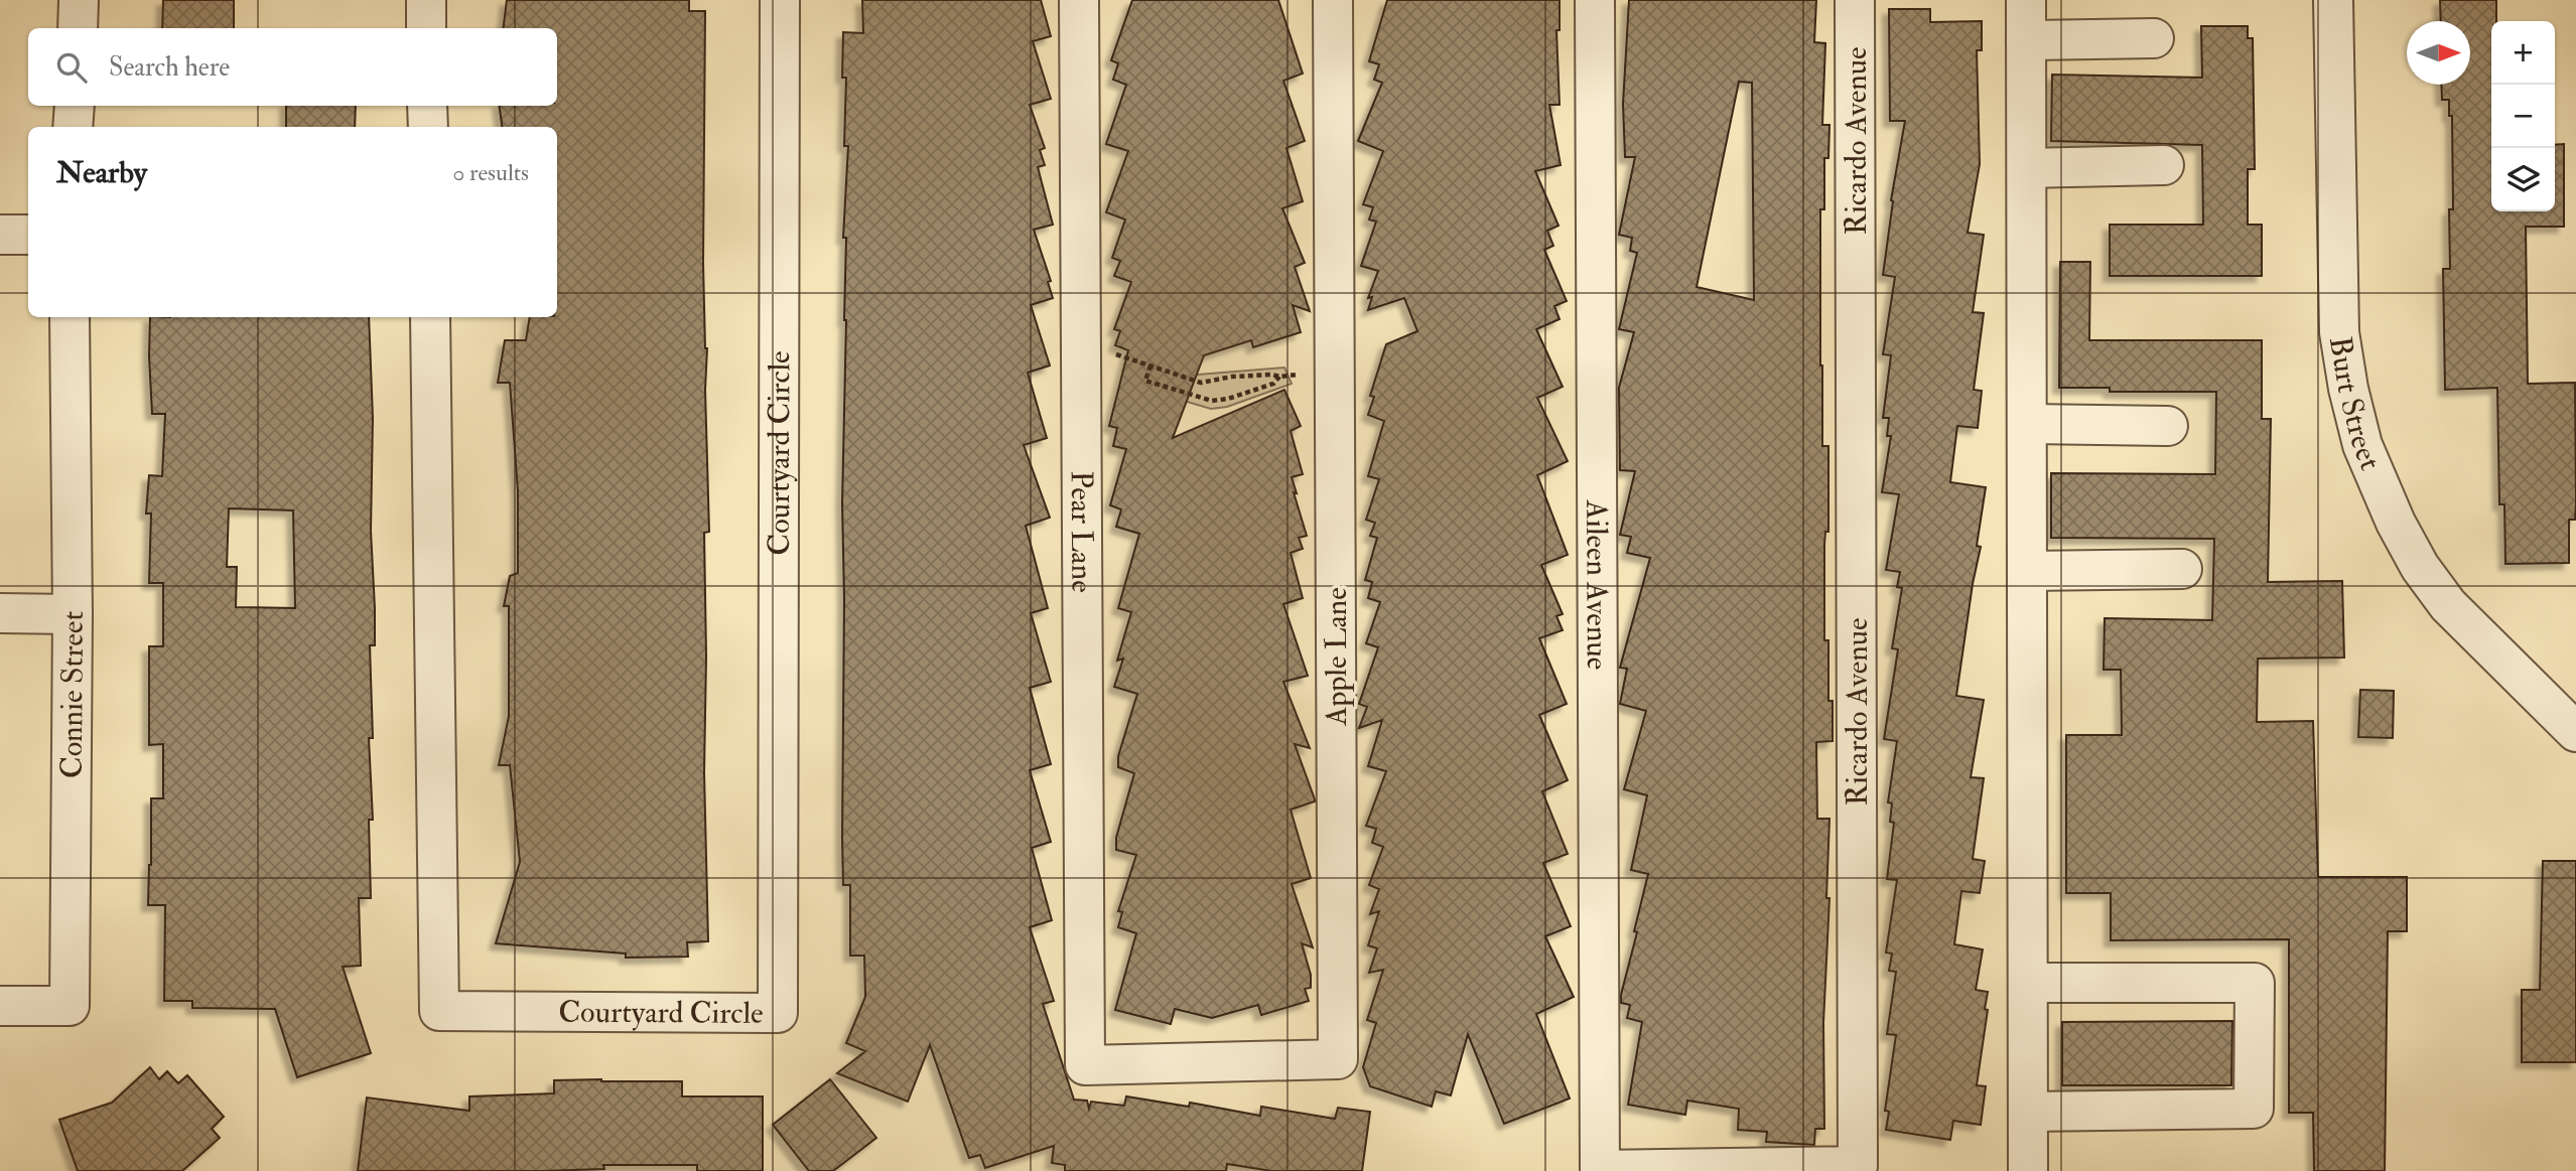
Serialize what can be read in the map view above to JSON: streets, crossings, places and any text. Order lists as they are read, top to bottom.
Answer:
{
  "streets": {
    "street": [
      "Ricardo Avenue",
      "Burt Street",
      "Courtyard Circle",
      "Pear Lane",
      "Aileen Avenue",
      "Apple Lane",
      "Connie Street"
    ]
  },
  "crossings": [
    ["Ricardo Avenue", "Aileen Avenue"],
    ["Pear Lane", "Apple Lane"]
  ],
  "north": "right",
  "page": {
    "map_buttons": ["+", "−"],
    "search": "Search here",
    "heading": ["Nearby", "0 results"]
  }
}
